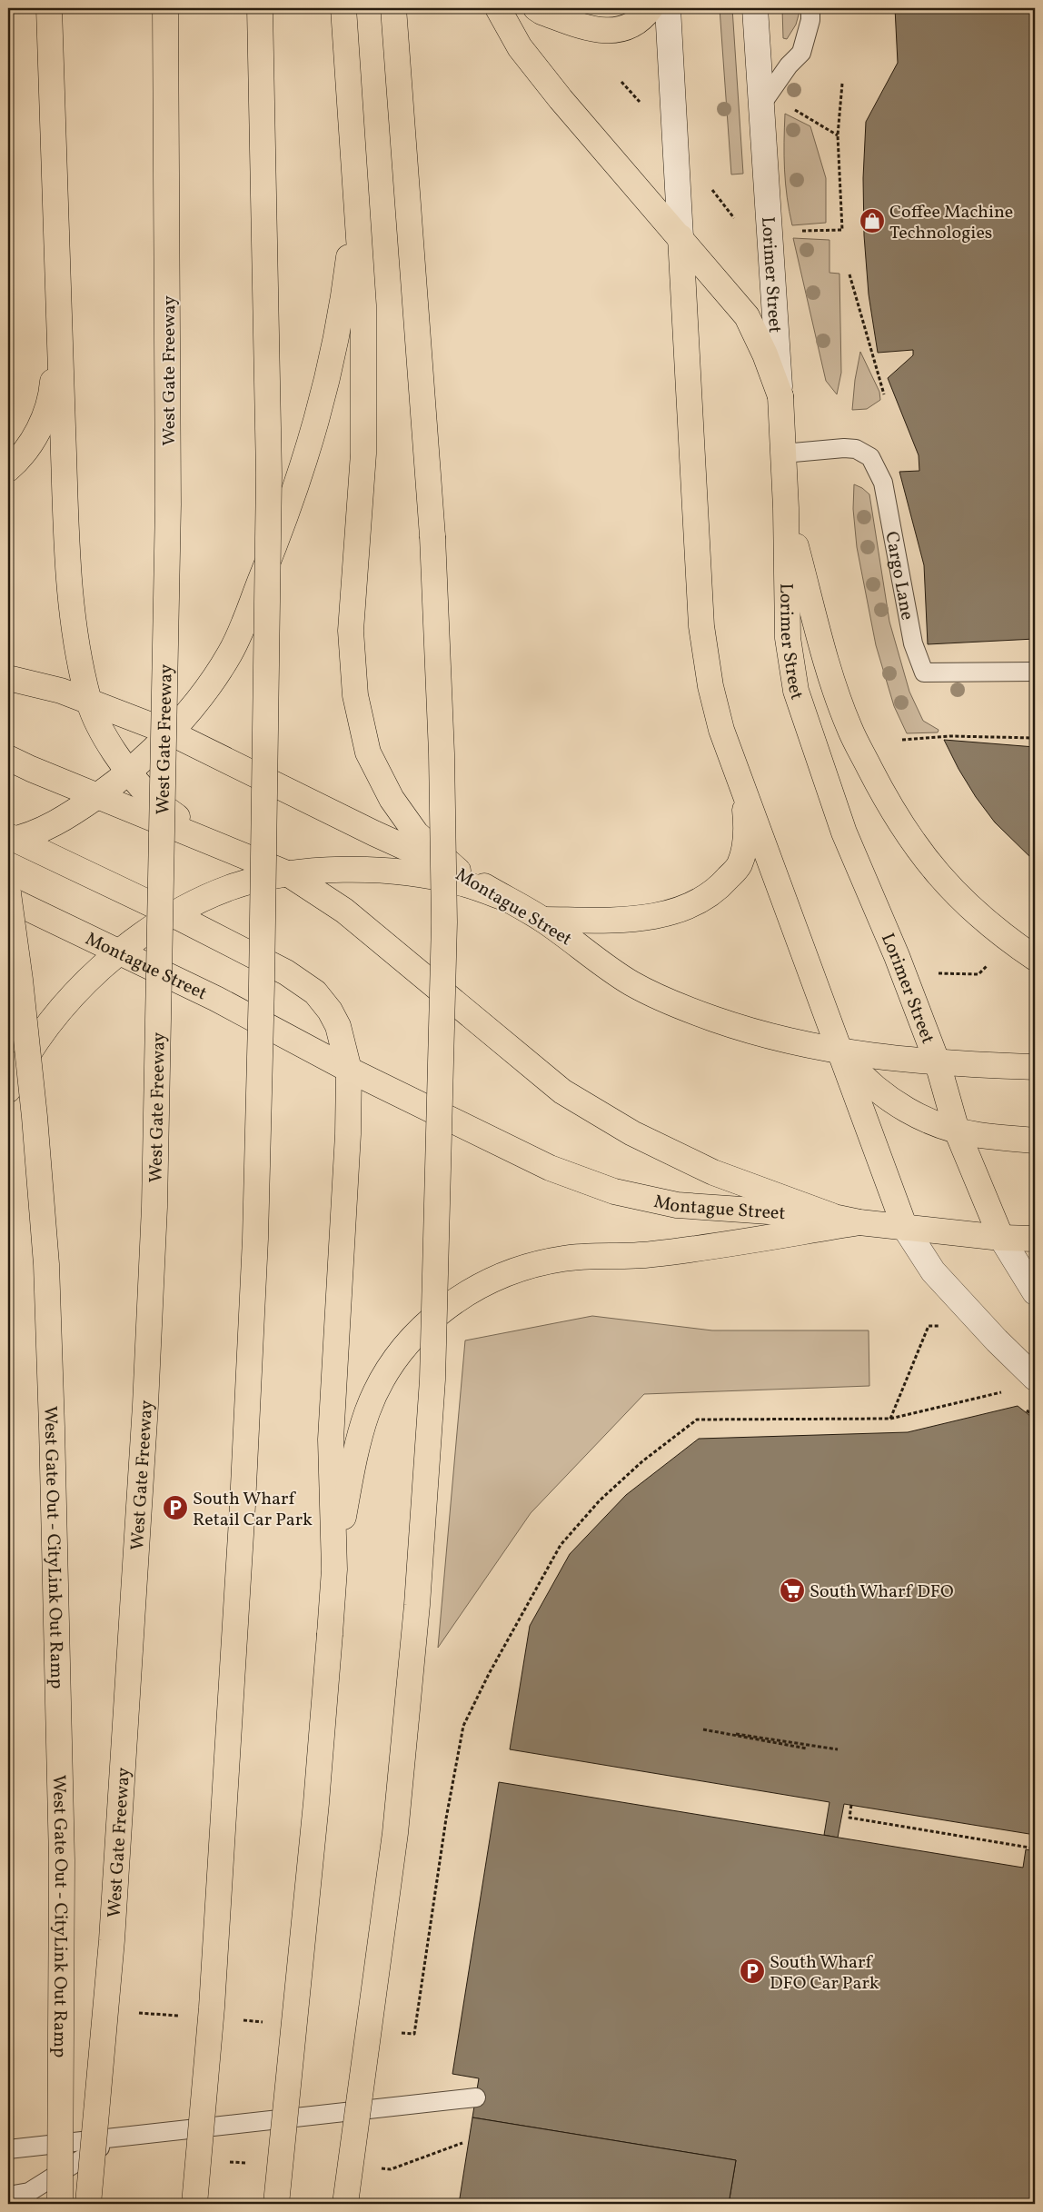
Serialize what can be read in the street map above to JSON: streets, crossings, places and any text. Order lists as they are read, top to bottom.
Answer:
{
  "streets": {
    "main road": [
      "Lorimer Street",
      "West Gate Freeway",
      "Montague Street",
      "West Gate Out - CityLink Out Ramp"
    ],
    "lane": ["Cargo Lane"]
  },
  "crossings": [
    ["Lorimer Street", "Cargo Lane"],
    ["Lorimer Street", "Montague Street"]
  ],
  "places": {
    "shop": ["Coffee Machine Technologies"],
    "parking": ["South Wharf Retail Car Park", "South Wharf DFO Car Park"],
    "supermarket": ["South Wharf DFO"]
  }
}
